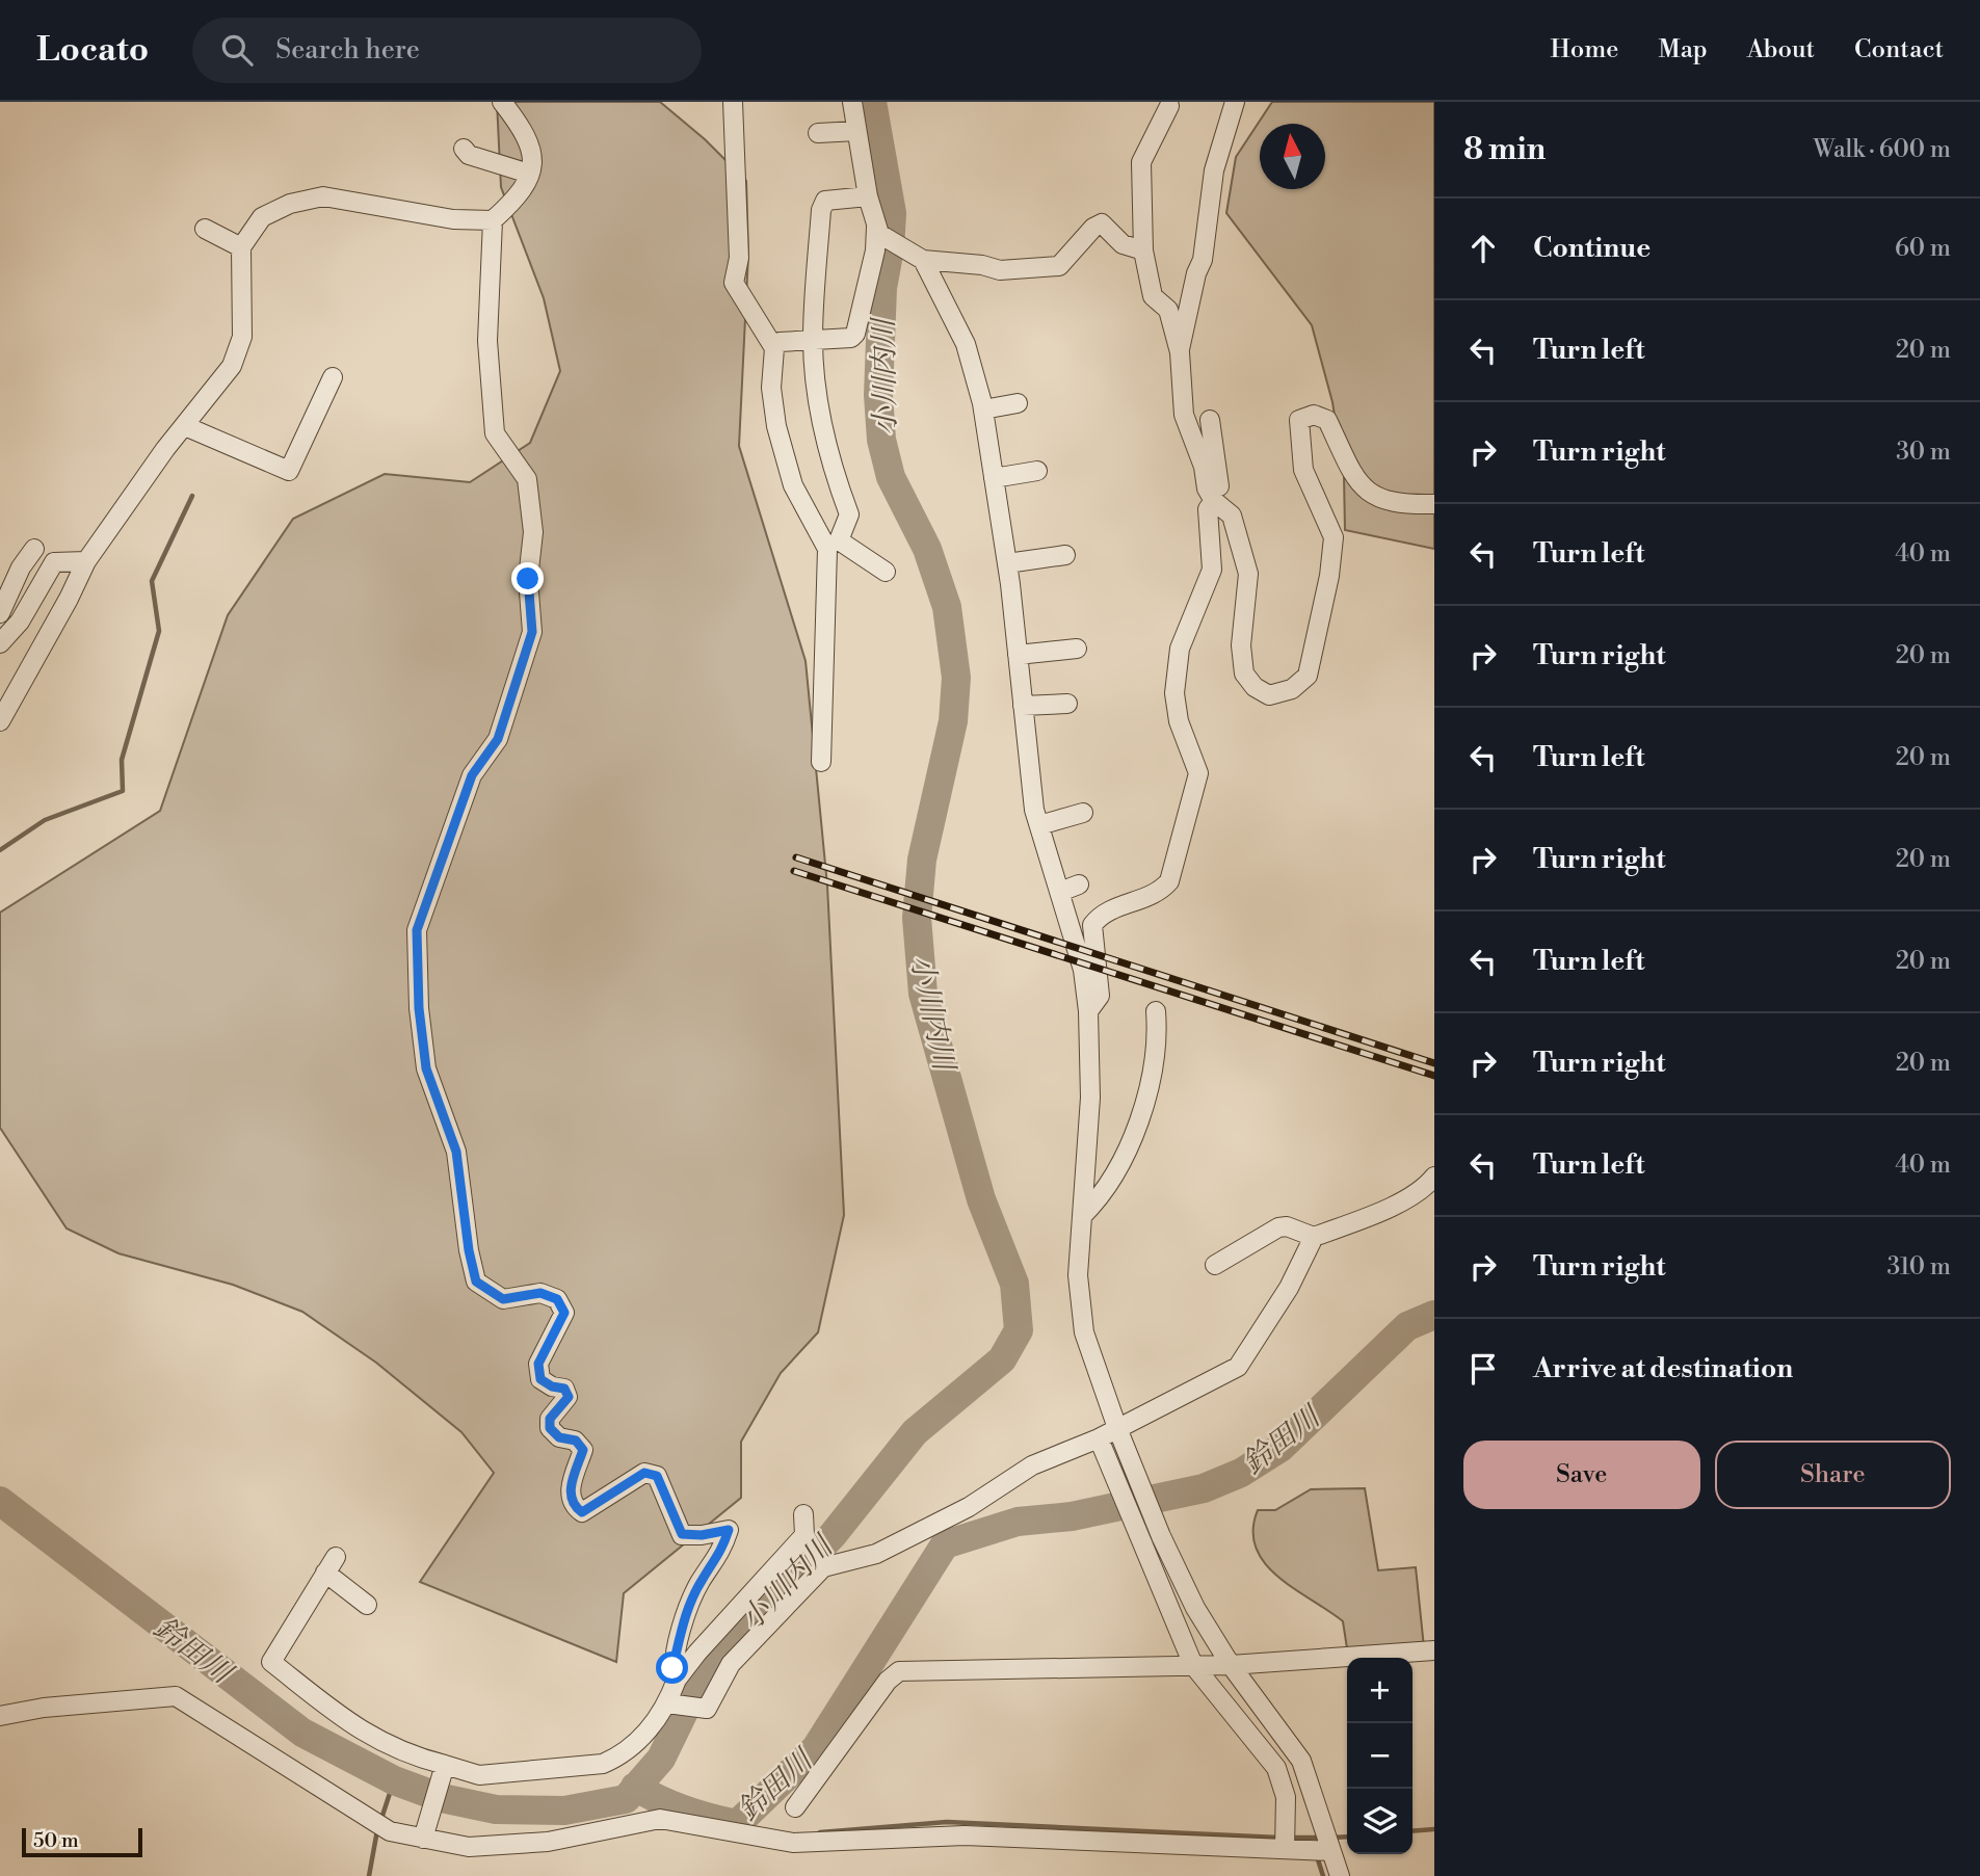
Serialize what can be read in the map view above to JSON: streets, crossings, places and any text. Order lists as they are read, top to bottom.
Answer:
{
  "water": ["小川内川", "鈴田川"],
  "scale_bar": "50 m",
  "north": "top",
  "page": {
    "header": "Locato",
    "search": "Search here",
    "nav": [
      "Home",
      "Map",
      "About",
      "Contact"
    ],
    "heading": ["8 min", "Walk · 600 m"],
    "list": [
      ["Continue", "60 m"],
      ["Turn left", "20 m"],
      ["Turn right", "30 m"],
      ["Turn left", "40 m"],
      ["Turn right", "20 m"],
      ["Turn left", "20 m"],
      ["Turn right", "20 m"],
      ["Turn left", "20 m"],
      ["Turn right", "20 m"],
      ["Turn left", "40 m"],
      ["Turn right", "310 m"],
      "Arrive at destination"
    ],
    "buttons": ["Save", "Share"],
    "map_buttons": ["+", "−"],
    "scale": "50 m"
  }
}
